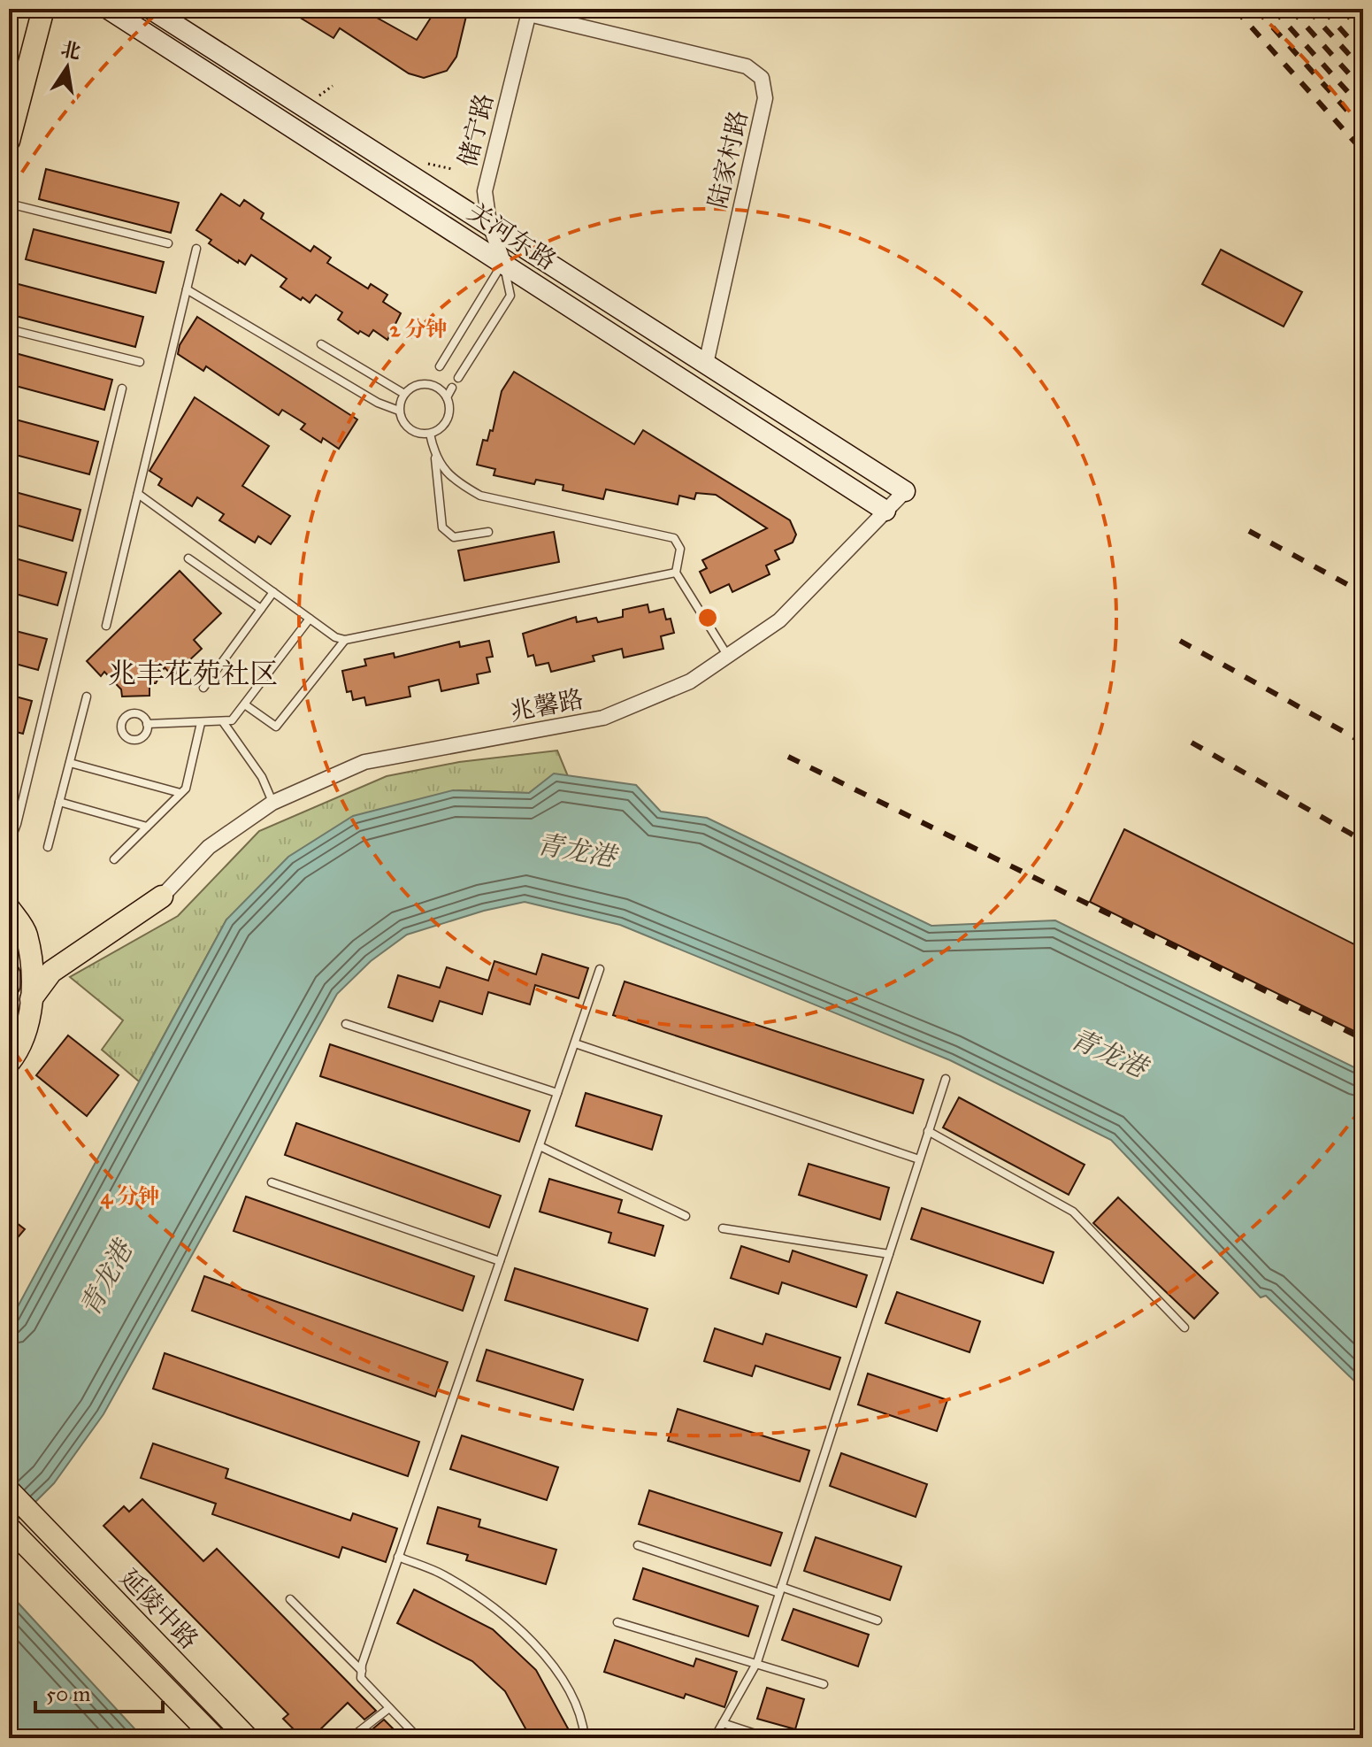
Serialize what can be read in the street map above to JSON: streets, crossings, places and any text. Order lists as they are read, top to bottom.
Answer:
{
  "streets": {
    "main road": ["关河东路", "延陵中路"],
    "street": ["储宁路", "陆家村路", "兆馨路"]
  },
  "crossings": [
    ["储宁路", "陆家村路"],
    ["储宁路", "关河东路"],
    ["陆家村路", "关河东路"],
    ["关河东路", "兆馨路"]
  ],
  "districts": ["兆丰花苑社区"],
  "water": ["青龙港"],
  "scale_bar": "50 m",
  "north": "top",
  "rings": ["2 分钟", "4 分钟"]
}
